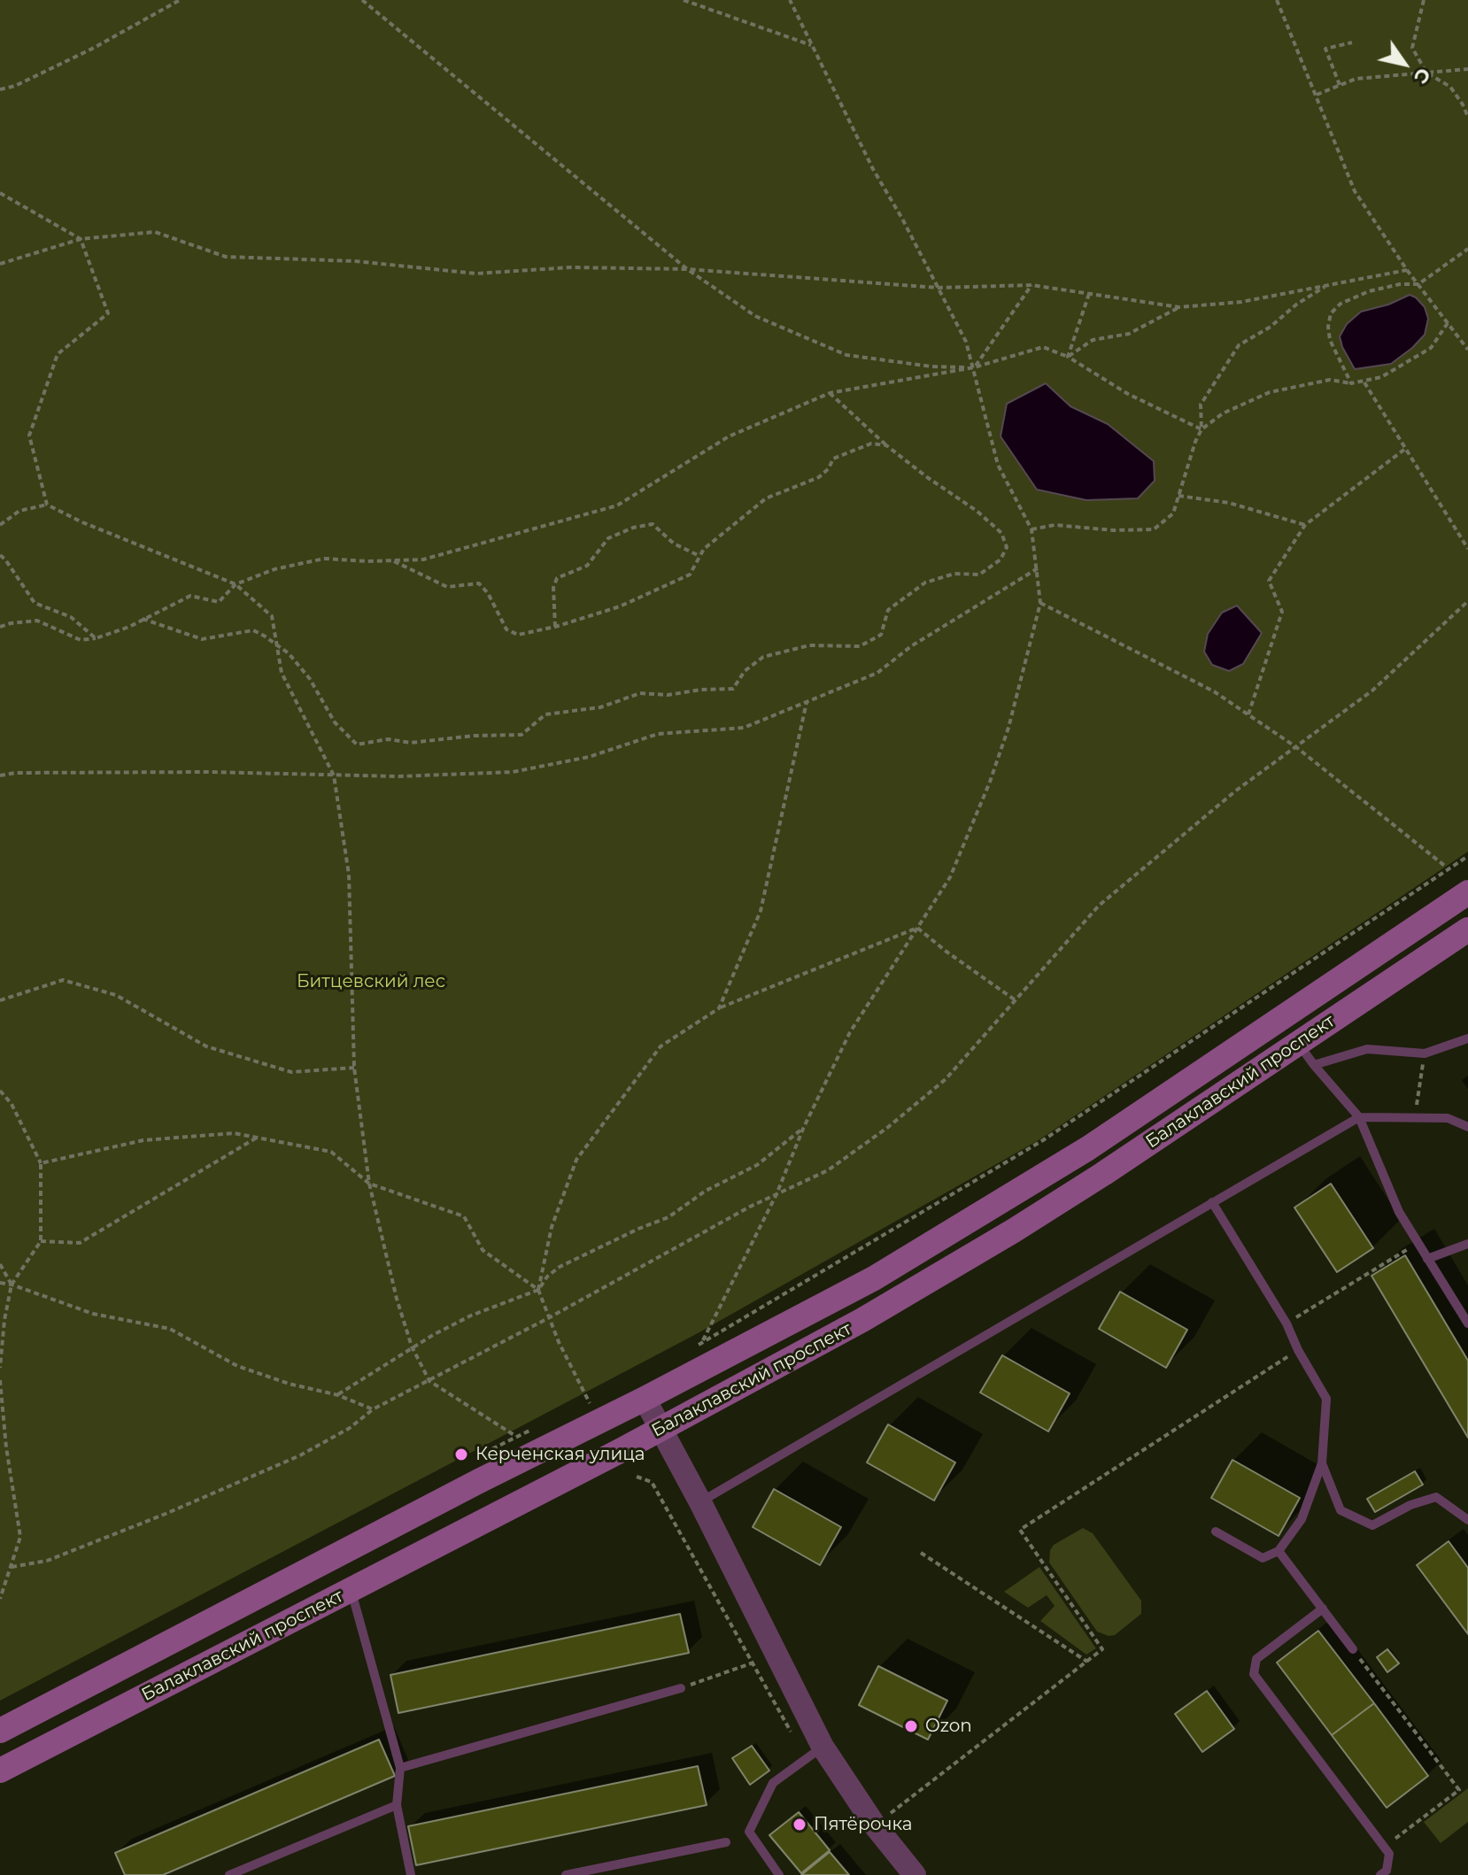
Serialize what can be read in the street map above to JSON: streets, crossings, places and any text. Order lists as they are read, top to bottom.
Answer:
{
  "streets": {
    "main road": ["Балаклавский проспект"]
  },
  "parks": ["Битцевский лес"],
  "places": ["Керченская улица", "Ozon", "Пятёрочка"],
  "north": "bottom right"
}
